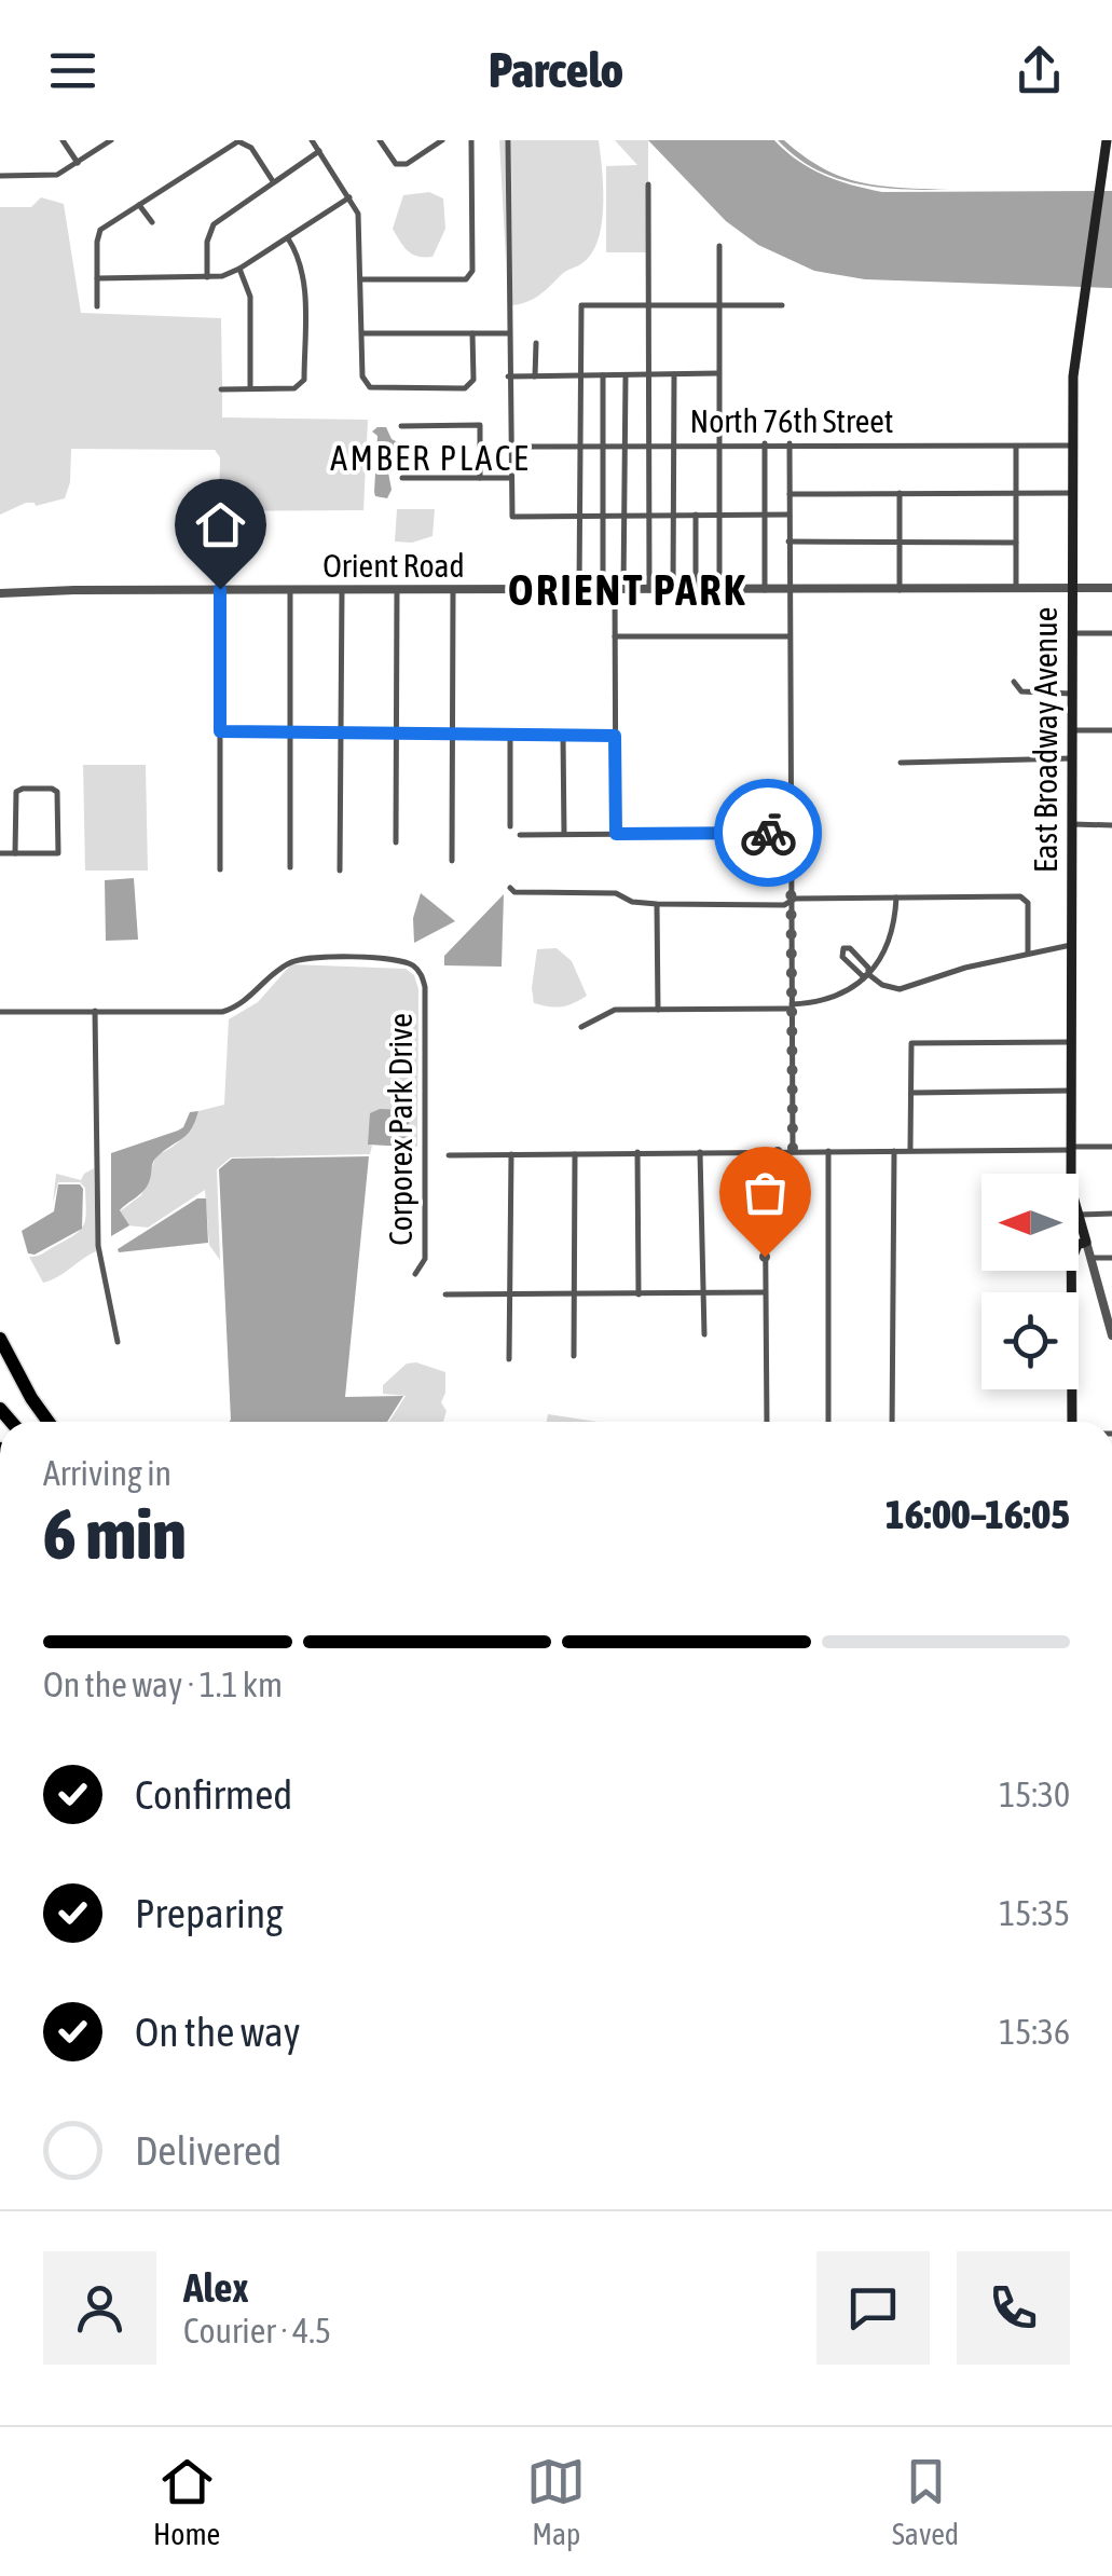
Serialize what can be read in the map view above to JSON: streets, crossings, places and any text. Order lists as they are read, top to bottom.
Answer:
{
  "streets": {
    "main road": ["East Broadway Avenue"],
    "street": ["North 76th Street", "Orient Road", "Corporex Park Drive"]
  },
  "crossings": [
    ["North 76th Street", "East Broadway Avenue"],
    ["Orient Road", "East Broadway Avenue"]
  ],
  "districts": ["AMBER PLACE", "ORIENT PARK"],
  "north": "left",
  "page": {
    "header": "Parcelo",
    "heading": ["6 min", "Arriving in", "16:00–16:05"],
    "panel": ["Alex", "Courier · 4.5"],
    "bar": "On the way · 1.1 km",
    "list": [
      ["Confirmed", "15:30"],
      ["Preparing", "15:35"],
      ["On the way", "15:36"],
      "Delivered"
    ],
    "tabs": ["Home", "Map", "Saved"]
  }
}
